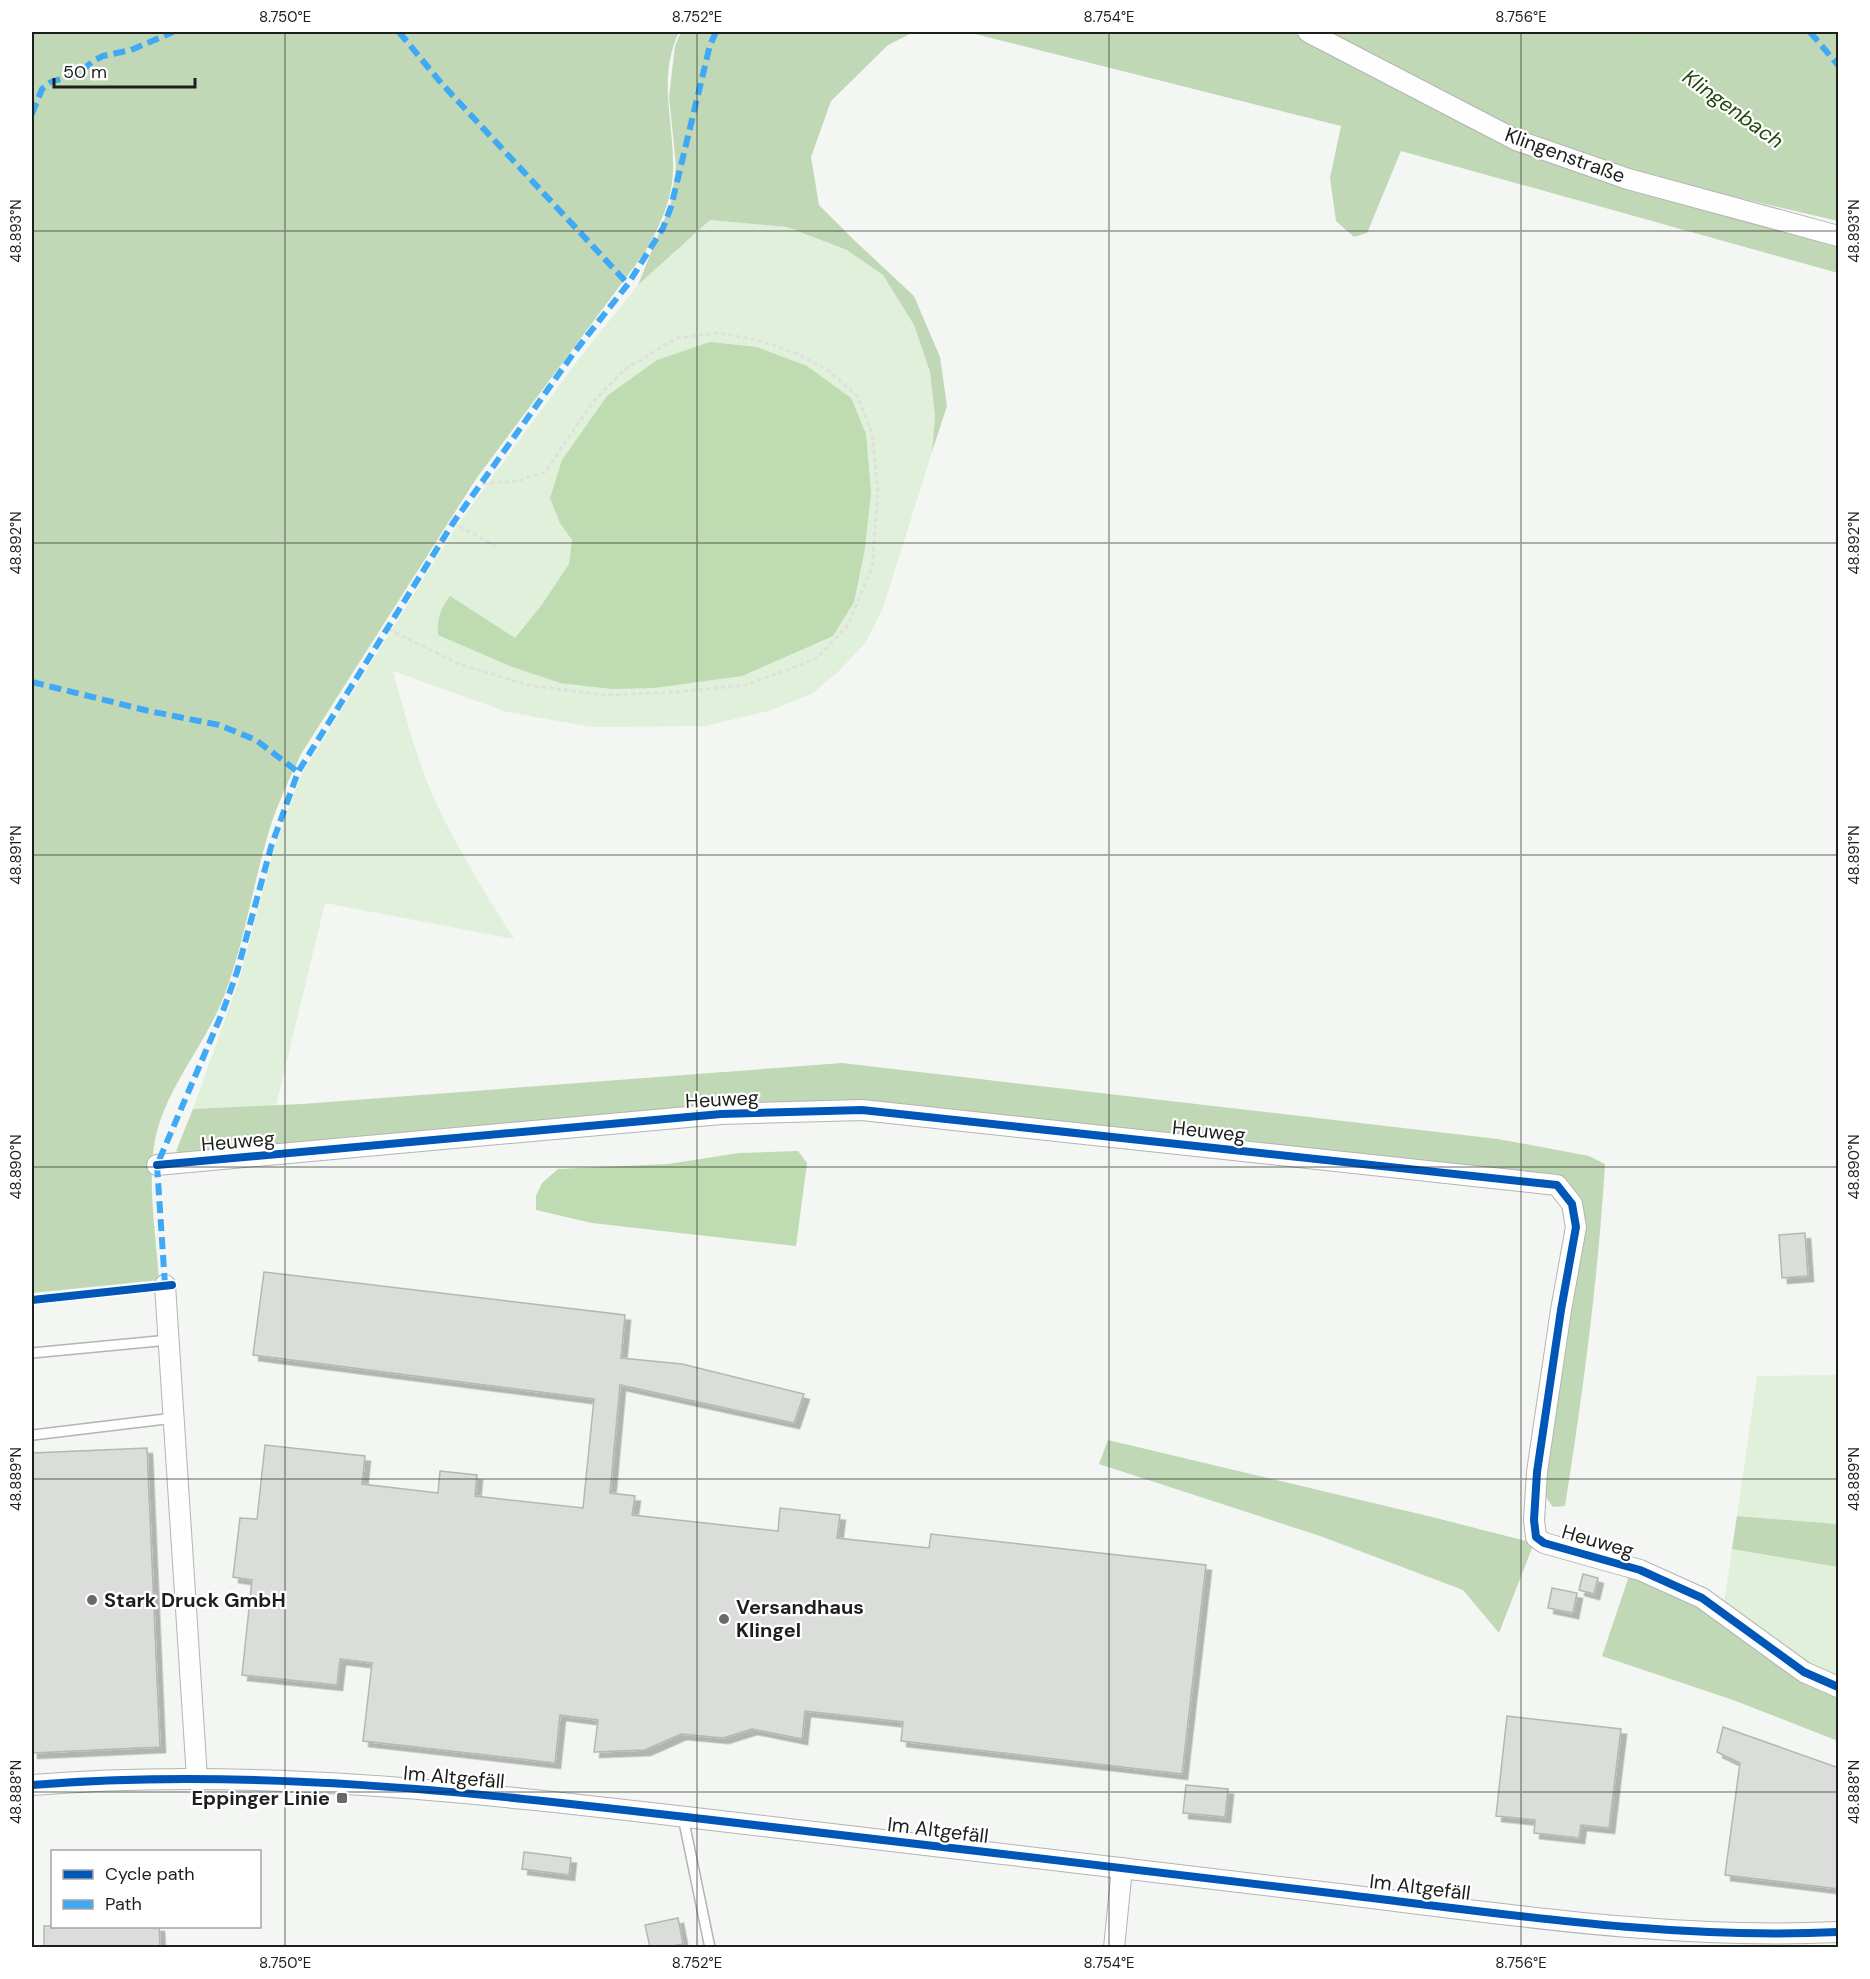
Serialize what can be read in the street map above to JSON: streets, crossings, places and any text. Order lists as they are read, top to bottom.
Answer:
{
  "streets": {
    "street": ["Klingenstraße", "Heuweg", "Im Altgefäll"]
  },
  "water": ["Klingenbach"],
  "places": {
    "other": ["Stark Druck GmbH", "Versandhaus Klingel"],
    "transit": ["Eppinger Linie"]
  },
  "legend": ["Cycle path", "Path"],
  "scale_bar": "50 m",
  "coordinates": [
    "8.750°E",
    "8.752°E",
    "8.754°E",
    "8.756°E",
    "48.893°N",
    "48.892°N",
    "48.891°N",
    "48.890°N",
    "48.889°N",
    "48.888°N"
  ]
}
